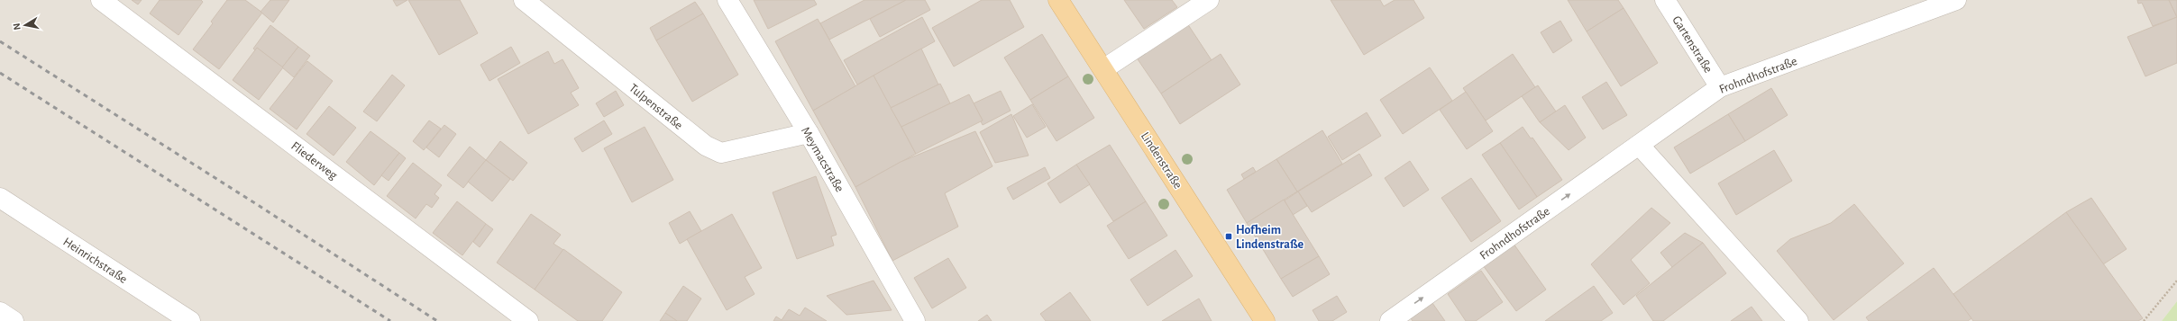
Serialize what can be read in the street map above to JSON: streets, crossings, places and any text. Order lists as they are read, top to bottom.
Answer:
{
  "streets": {
    "main road": ["Lindenstraße"],
    "street": [
      "Gartenstraße",
      "Frohndhofstraße",
      "Tulpenstraße",
      "Meymacstraße",
      "Fliederweg",
      "Heinrichstraße"
    ]
  },
  "crossings": [
    ["Gartenstraße", "Frohndhofstraße"],
    ["Tulpenstraße", "Meymacstraße"]
  ],
  "one_way": ["Frohndhofstraße"],
  "places": {
    "transit": ["Hofheim Lindenstraße"]
  },
  "north": "left"
}
